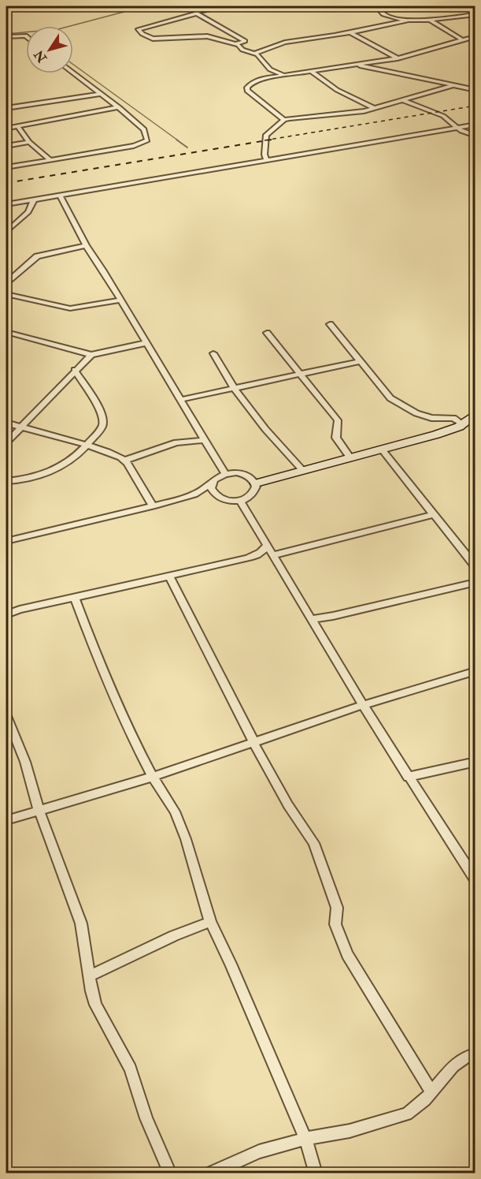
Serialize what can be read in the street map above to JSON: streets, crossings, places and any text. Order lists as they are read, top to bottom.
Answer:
{
  "north": "bottom left"
}
